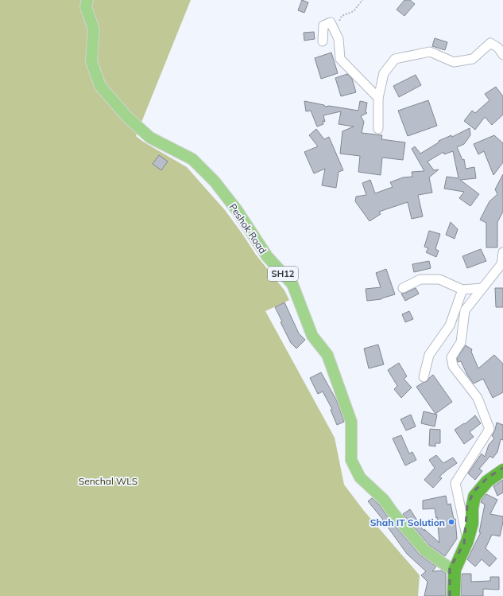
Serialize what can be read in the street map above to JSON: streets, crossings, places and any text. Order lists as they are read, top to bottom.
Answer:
{
  "streets": {
    "main road": ["Peshok Road", "SH12"]
  },
  "parks": ["Senchal WLS"],
  "places": ["Shah IT Solution"]
}
